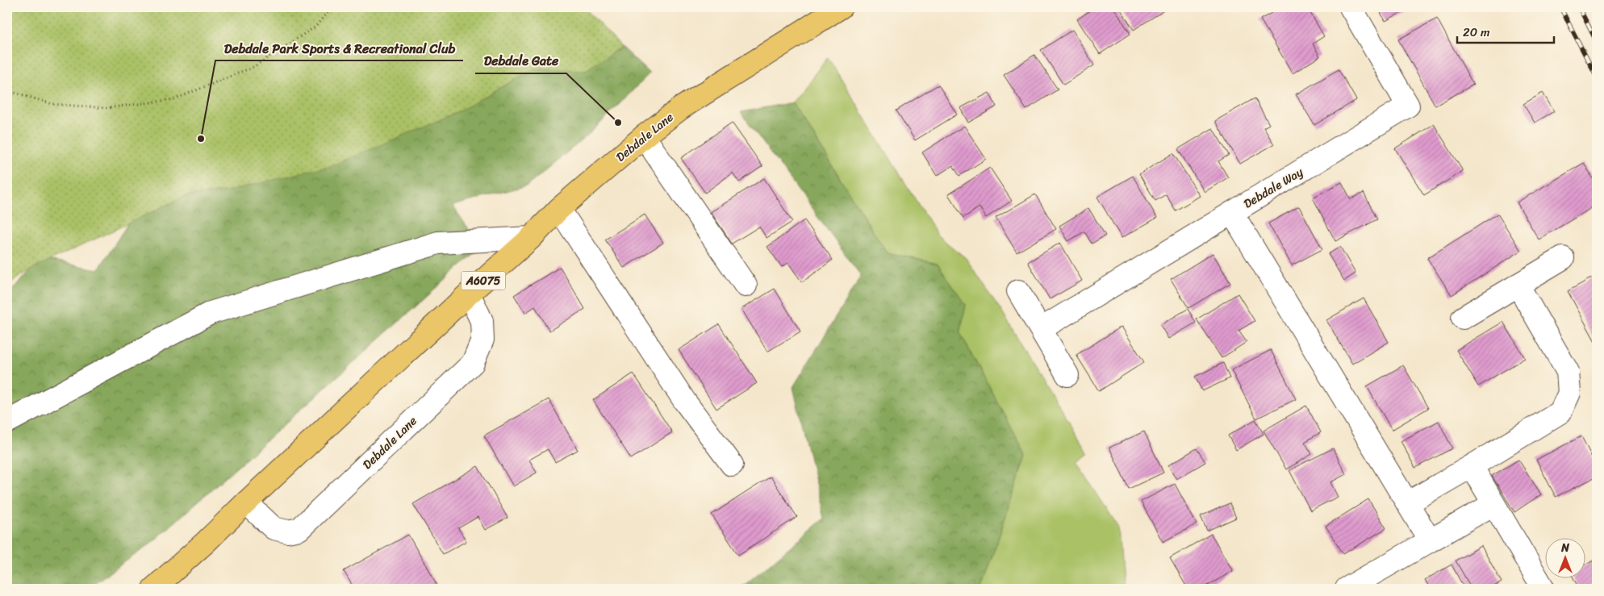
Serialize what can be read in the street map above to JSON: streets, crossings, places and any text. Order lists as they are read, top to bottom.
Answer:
{
  "streets": {
    "main road": ["Debdale Lane", "A6075"],
    "street": ["Debdale Way"]
  },
  "places": ["Debdale Gate", "Debdale Park Sports & Recreational Club"],
  "scale_bar": "20 m",
  "north": "top"
}
